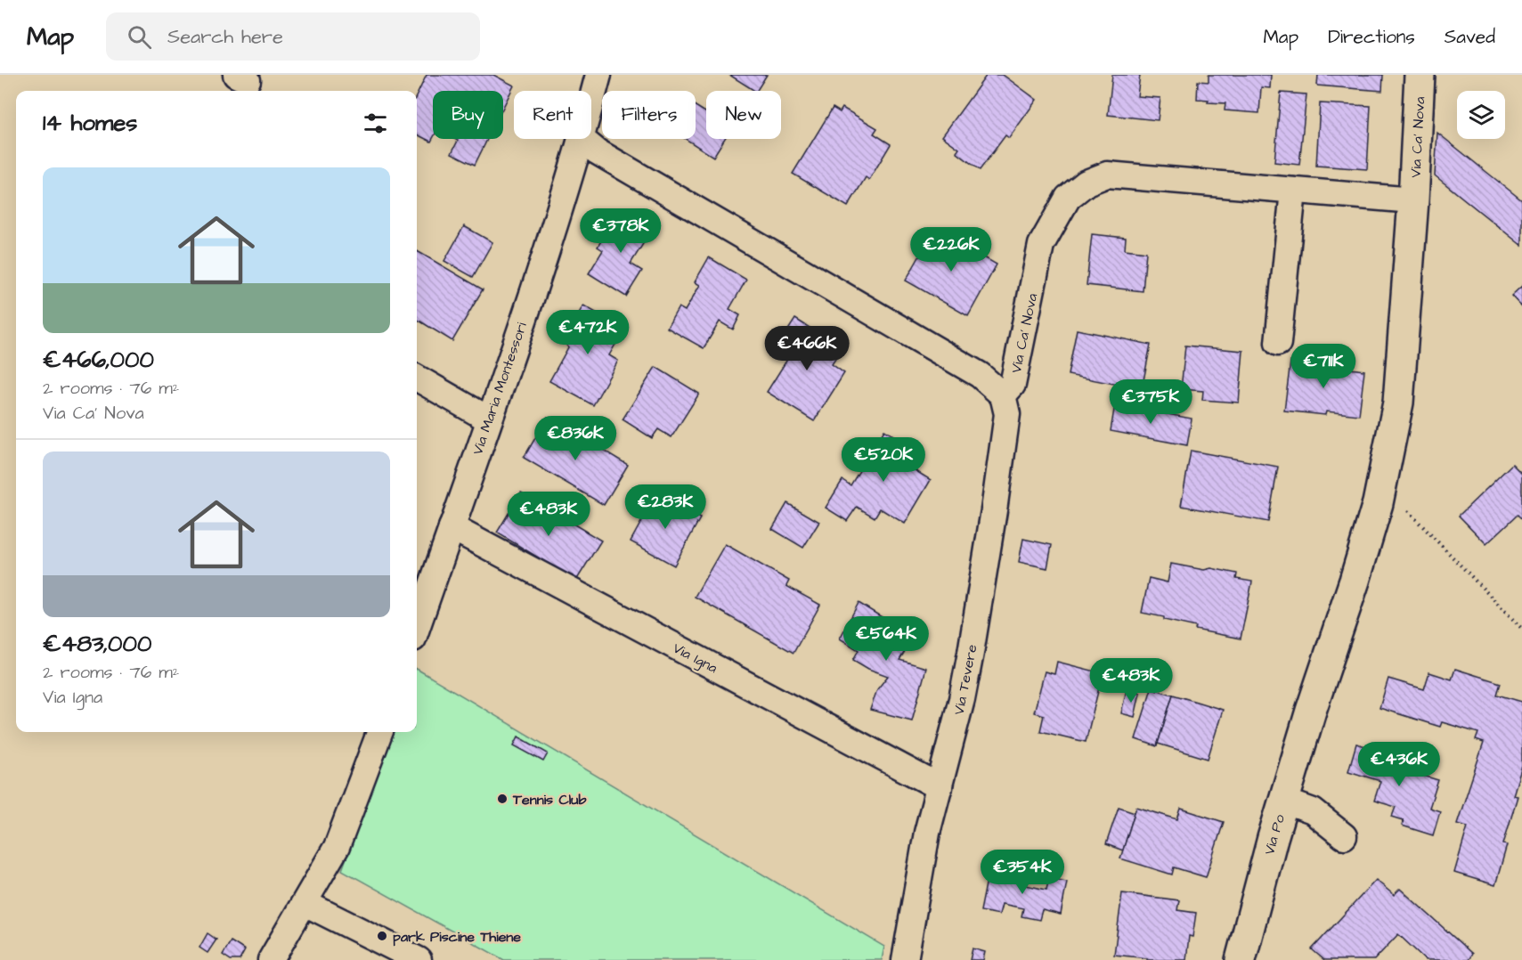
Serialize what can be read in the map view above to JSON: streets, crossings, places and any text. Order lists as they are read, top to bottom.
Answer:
{
  "streets": {
    "street": [
      "Via Ca' Nova",
      "Via Maria Montessori",
      "Via Igna",
      "Via Tevere",
      "Via Po"
    ]
  },
  "crossings": [
    ["Via Ca' Nova", "Via Maria Montessori"],
    ["Via Ca' Nova", "Via Tevere"],
    ["Via Ca' Nova", "Via Po"],
    ["Via Maria Montessori", "Via Igna"],
    ["Via Igna", "Via Tevere"]
  ],
  "places": ["Tennis Club", "park Piscine Thiene"],
  "page": {
    "header": "Map",
    "search": "Search here",
    "nav": ["Map", "Directions", "Saved"],
    "chip": [
      "Buy",
      "Rent",
      "Filters",
      "New"
    ],
    "heading": "14 homes",
    "list": [
      {
        "name": "€466,000",
        "note": "2 rooms · 76 m² · Via Ca' Nova"
      },
      {
        "name": "€483,000",
        "note": "2 rooms · 76 m² · Via Igna"
      }
    ],
    "price": [
      "€378K",
      "€226K",
      "€472K",
      "€466K",
      "€711K",
      "€375K",
      "€836K",
      "€520K",
      "€283K",
      "€483K",
      "€564K",
      "€483K",
      "€436K",
      "€354K"
    ]
  }
}
